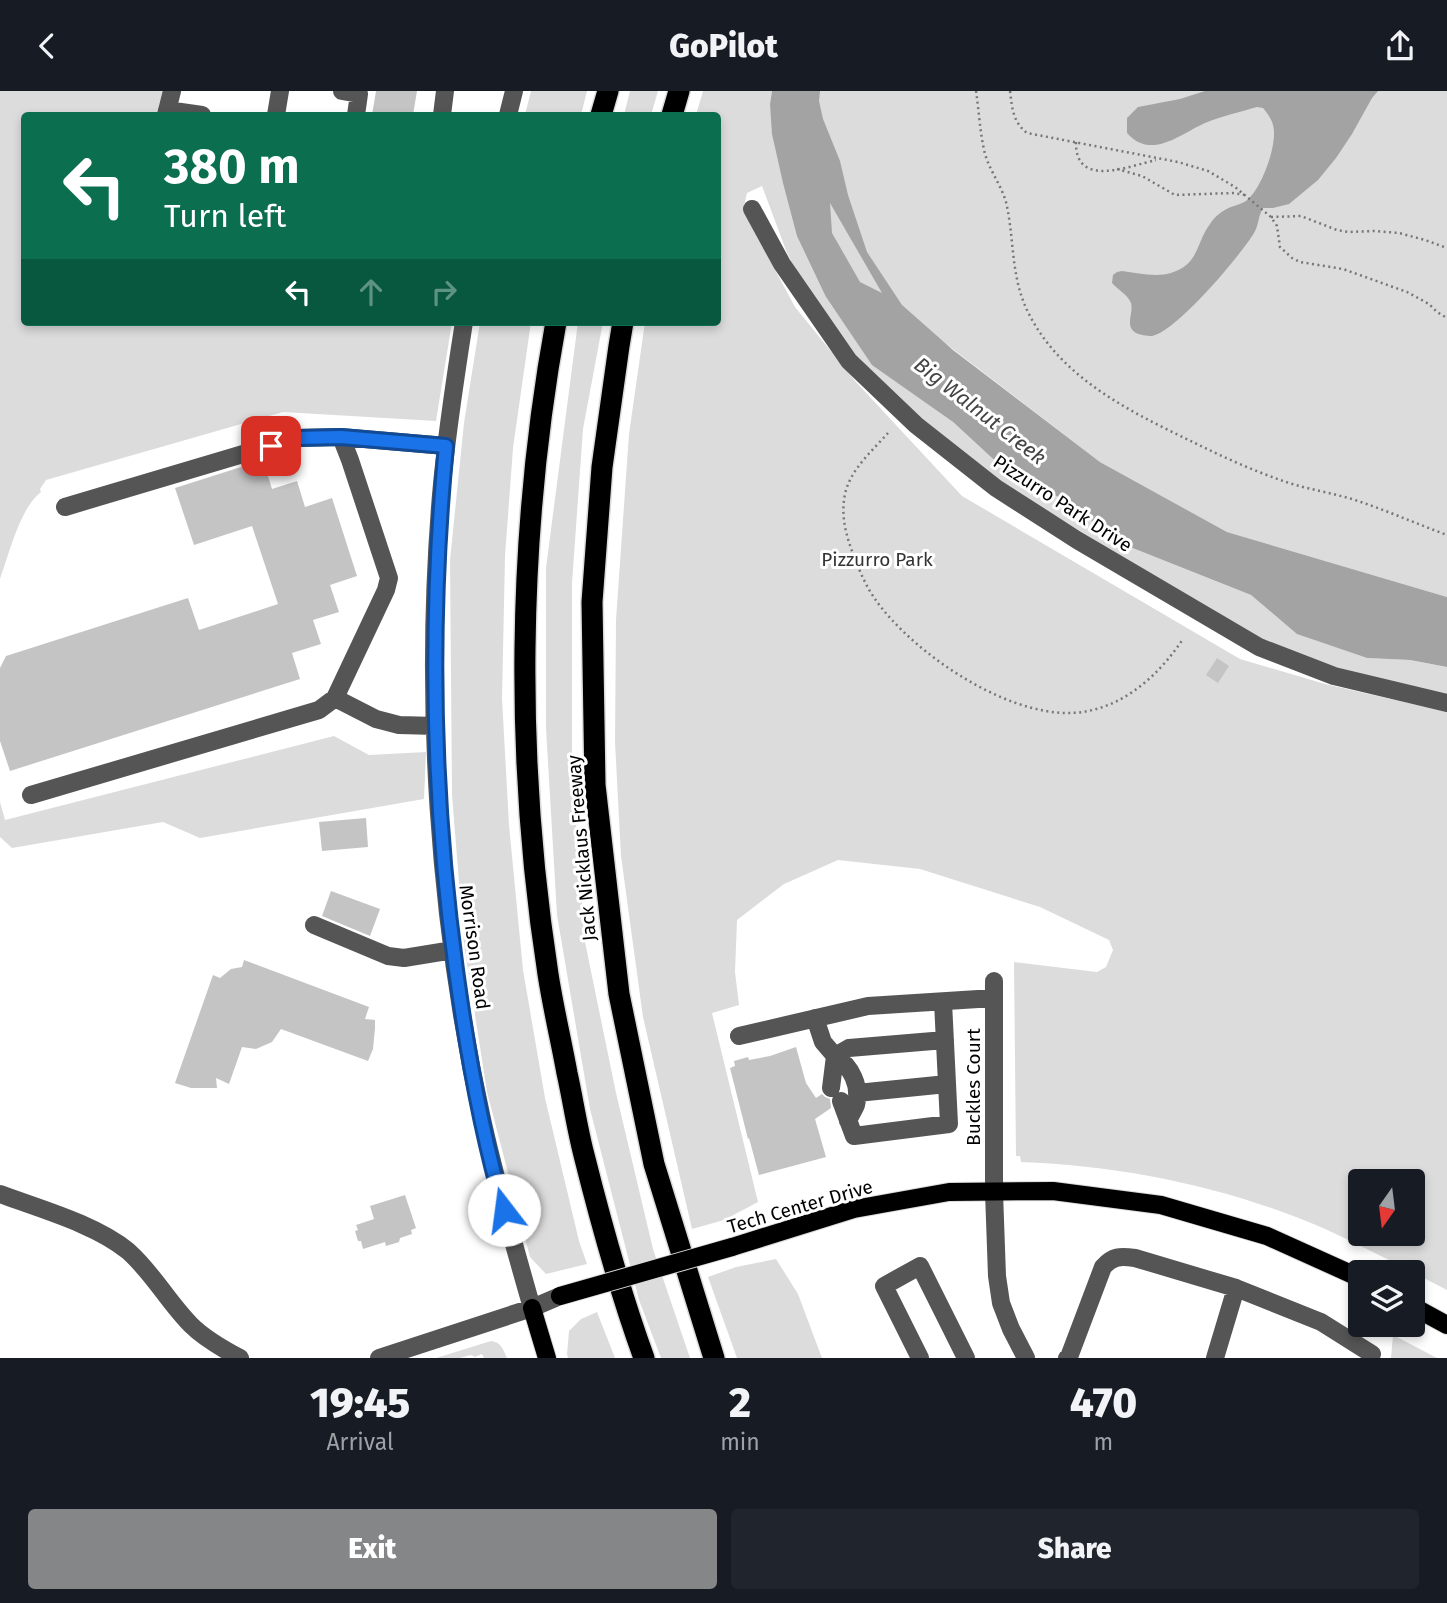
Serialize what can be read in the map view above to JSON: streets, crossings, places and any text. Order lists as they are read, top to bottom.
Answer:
{
  "streets": {
    "highway": ["Jack Nicklaus Freeway"],
    "main road": ["Morrison Road", "Tech Center Drive"],
    "street": ["Pizzurro Park Drive", "Buckles Court"]
  },
  "crossings": [
    ["Morrison Road", "Tech Center Drive"],
    ["Buckles Court", "Tech Center Drive"]
  ],
  "water": ["Big Walnut Creek"],
  "parks": ["Pizzurro Park"],
  "north": "bottom",
  "page": {
    "header": "GoPilot",
    "turn": ["380 m", "Turn left"],
    "eta": [
      "19:45",
      "Arrival",
      "2",
      "min",
      "470",
      "m"
    ],
    "buttons": ["Exit", "Share"]
  }
}
